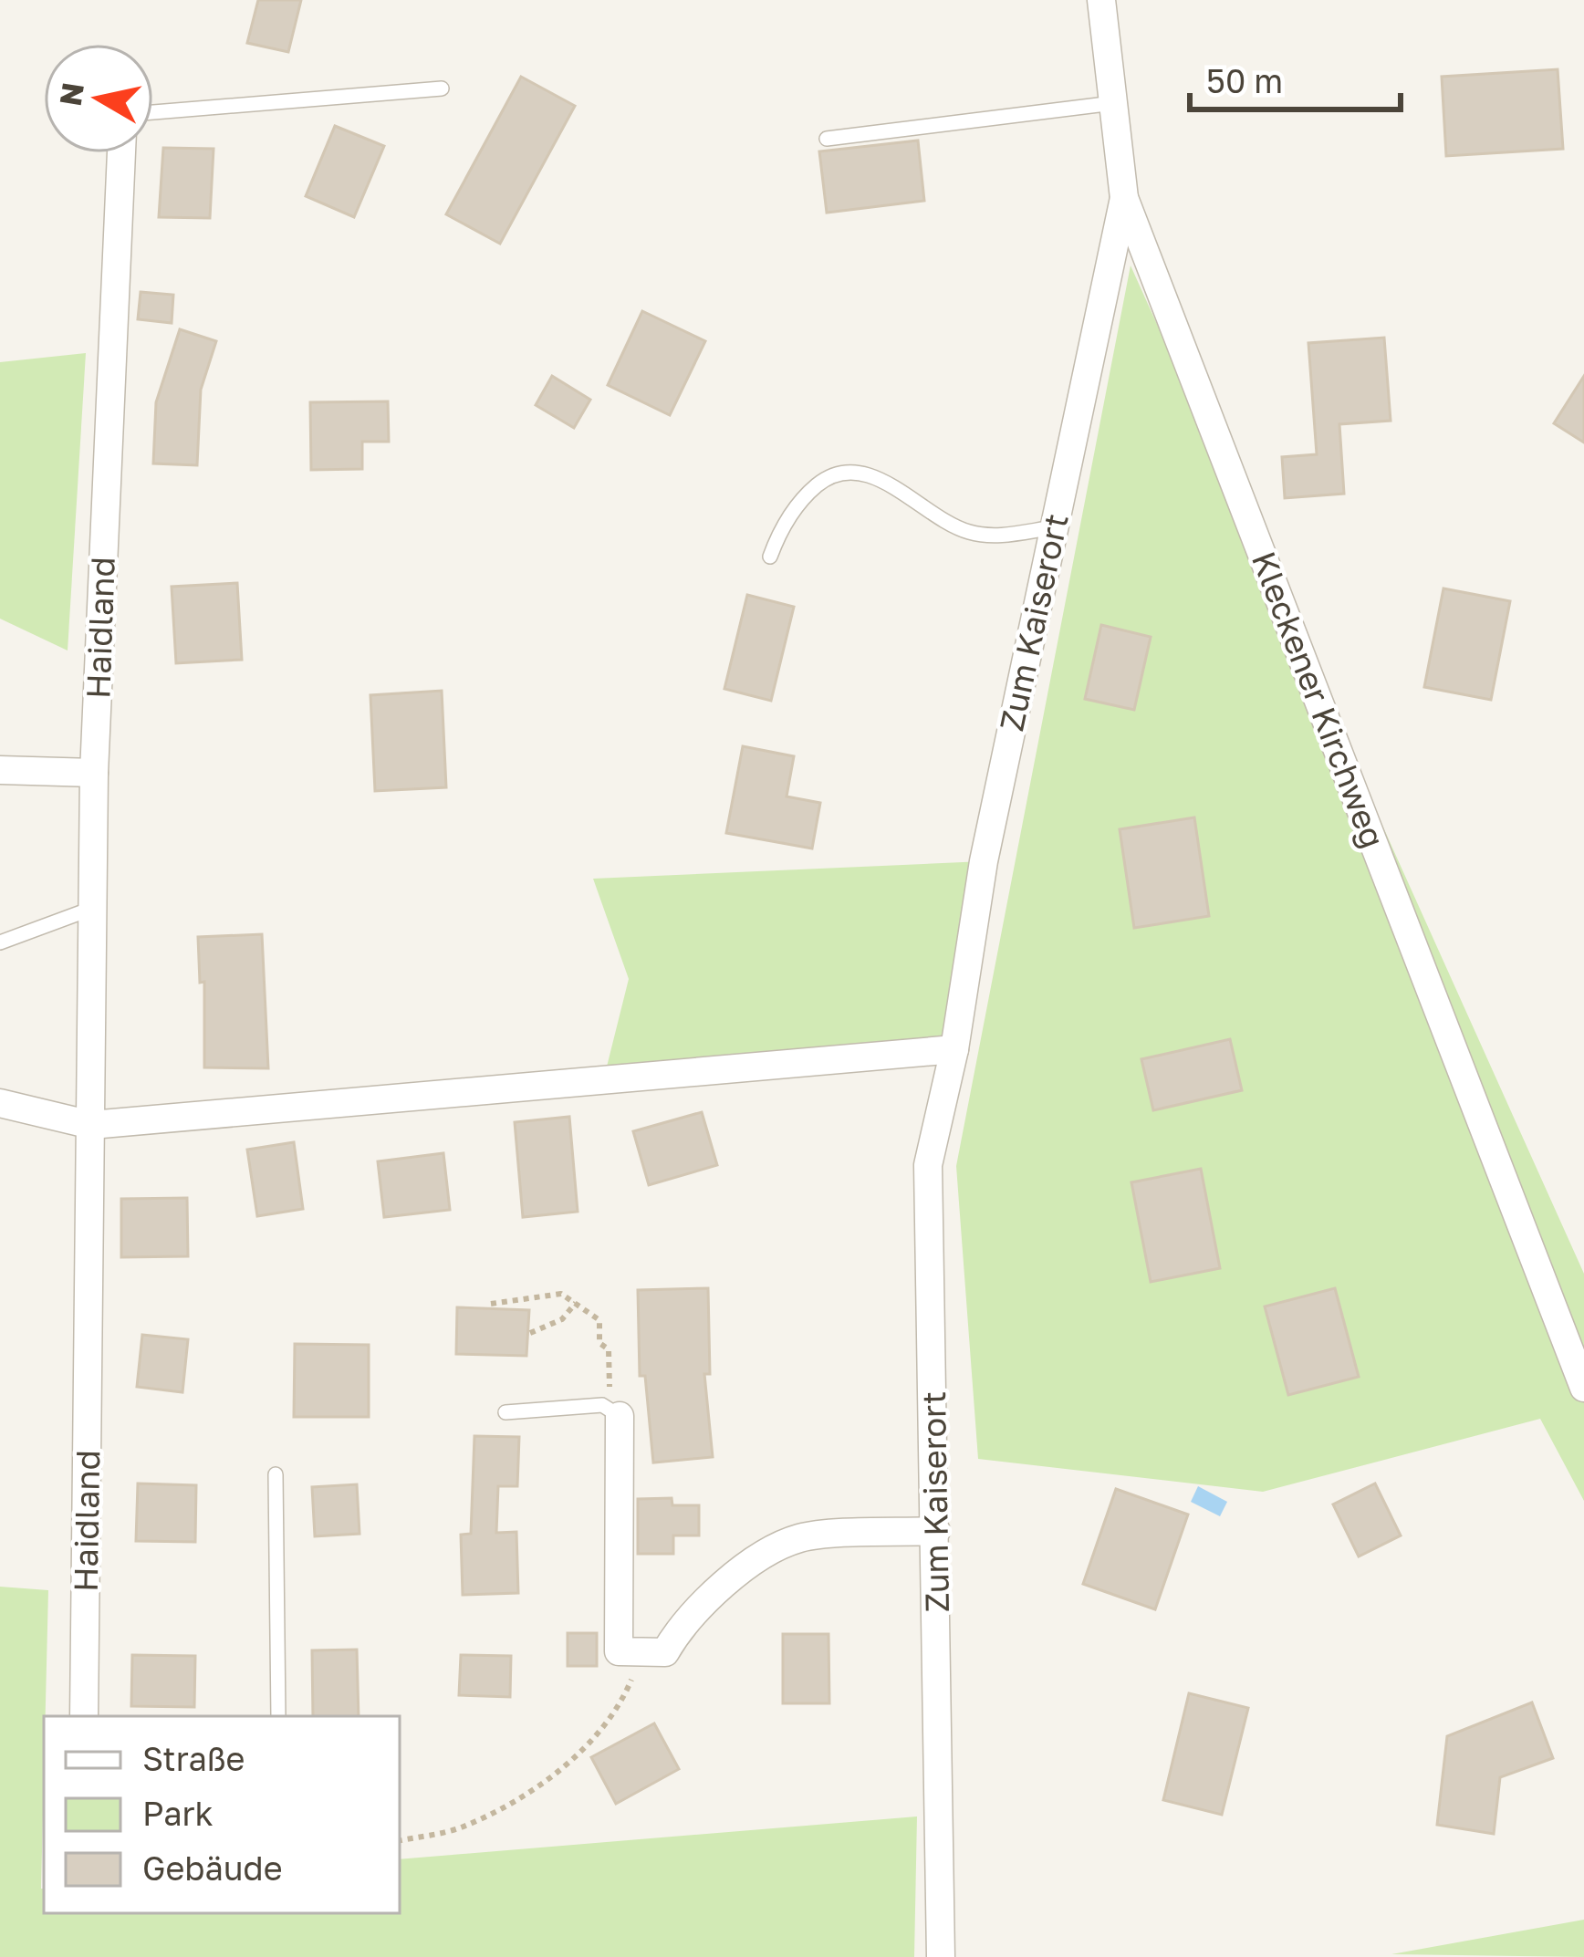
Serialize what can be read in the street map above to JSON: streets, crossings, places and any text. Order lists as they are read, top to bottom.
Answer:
{
  "streets": {
    "street": ["Zum Kaiserort", "Haidland", "Kleckener Kirchweg"]
  },
  "crossings": [
    ["Zum Kaiserort", "Kleckener Kirchweg"]
  ],
  "legend": ["Straße", "Park", "Gebäude"],
  "scale_bar": "50 m",
  "north": "left"
}
